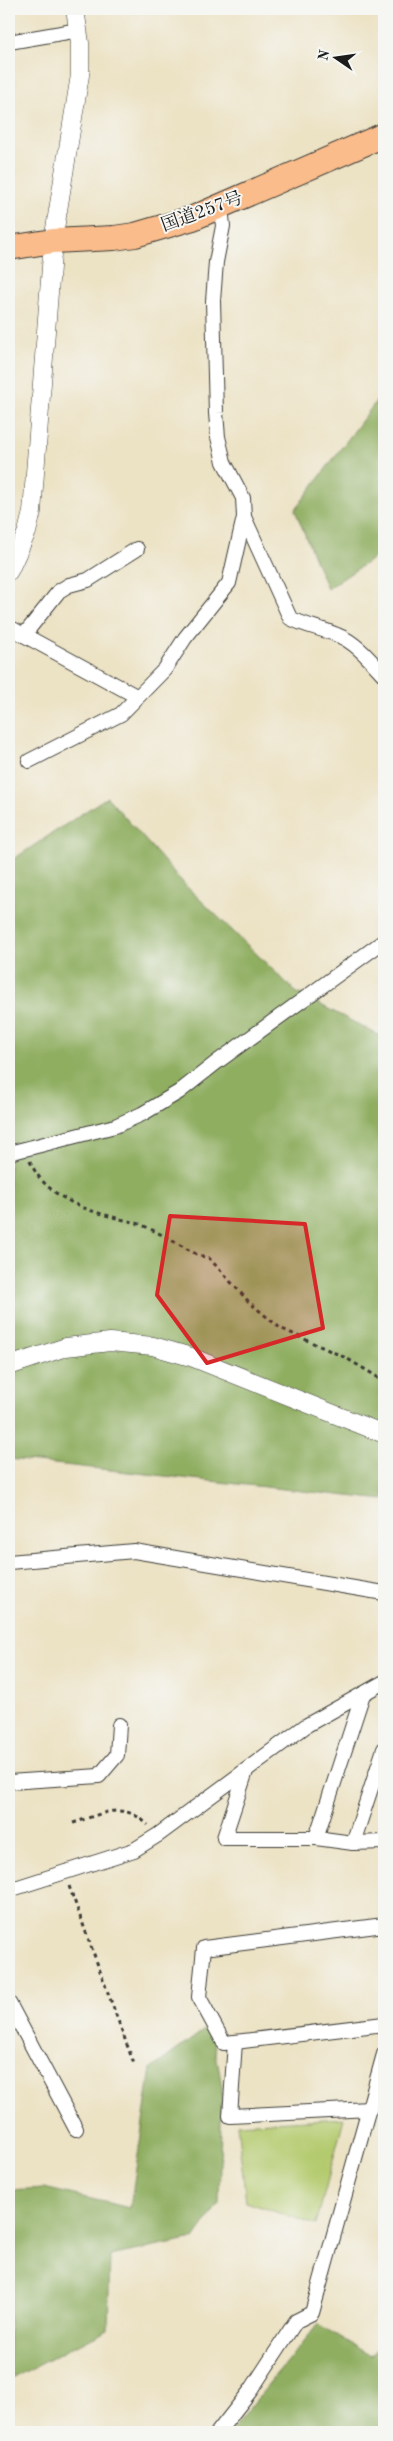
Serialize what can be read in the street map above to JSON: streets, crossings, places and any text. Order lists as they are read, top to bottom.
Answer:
{
  "streets": {
    "highway": ["国道257号"]
  },
  "north": "left"
}
